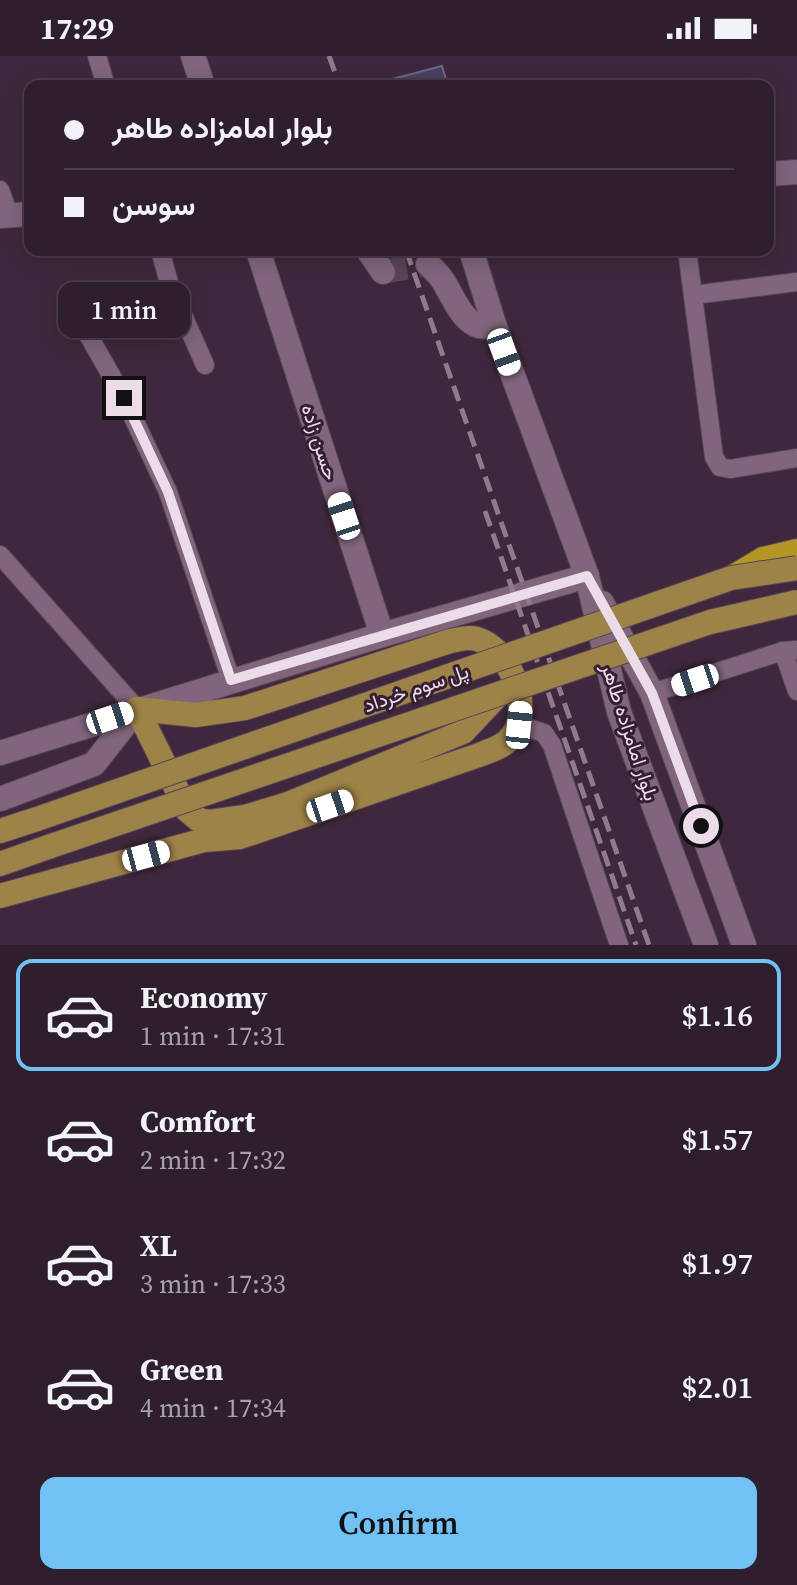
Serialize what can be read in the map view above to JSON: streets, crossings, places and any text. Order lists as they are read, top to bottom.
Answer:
{
  "streets": {
    "main road": ["پل سوم خرداد"],
    "street": ["حسن زاده", "بلوار امامزاده طاهر"]
  },
  "page": {
    "status": "17:29",
    "banner": ["بلوار امامزاده طاهر", "سوسن"],
    "bubble": "1 min",
    "list": [
      {
        "name": "Economy",
        "note": "1 min · 17:31",
        "value": "$1.16"
      },
      {
        "name": "Comfort",
        "note": "2 min · 17:32",
        "value": "$1.57"
      },
      {
        "name": "XL",
        "note": "3 min · 17:33",
        "value": "$1.97"
      },
      {
        "name": "Green",
        "note": "4 min · 17:34",
        "value": "$2.01"
      }
    ],
    "buttons": "Confirm"
  }
}
